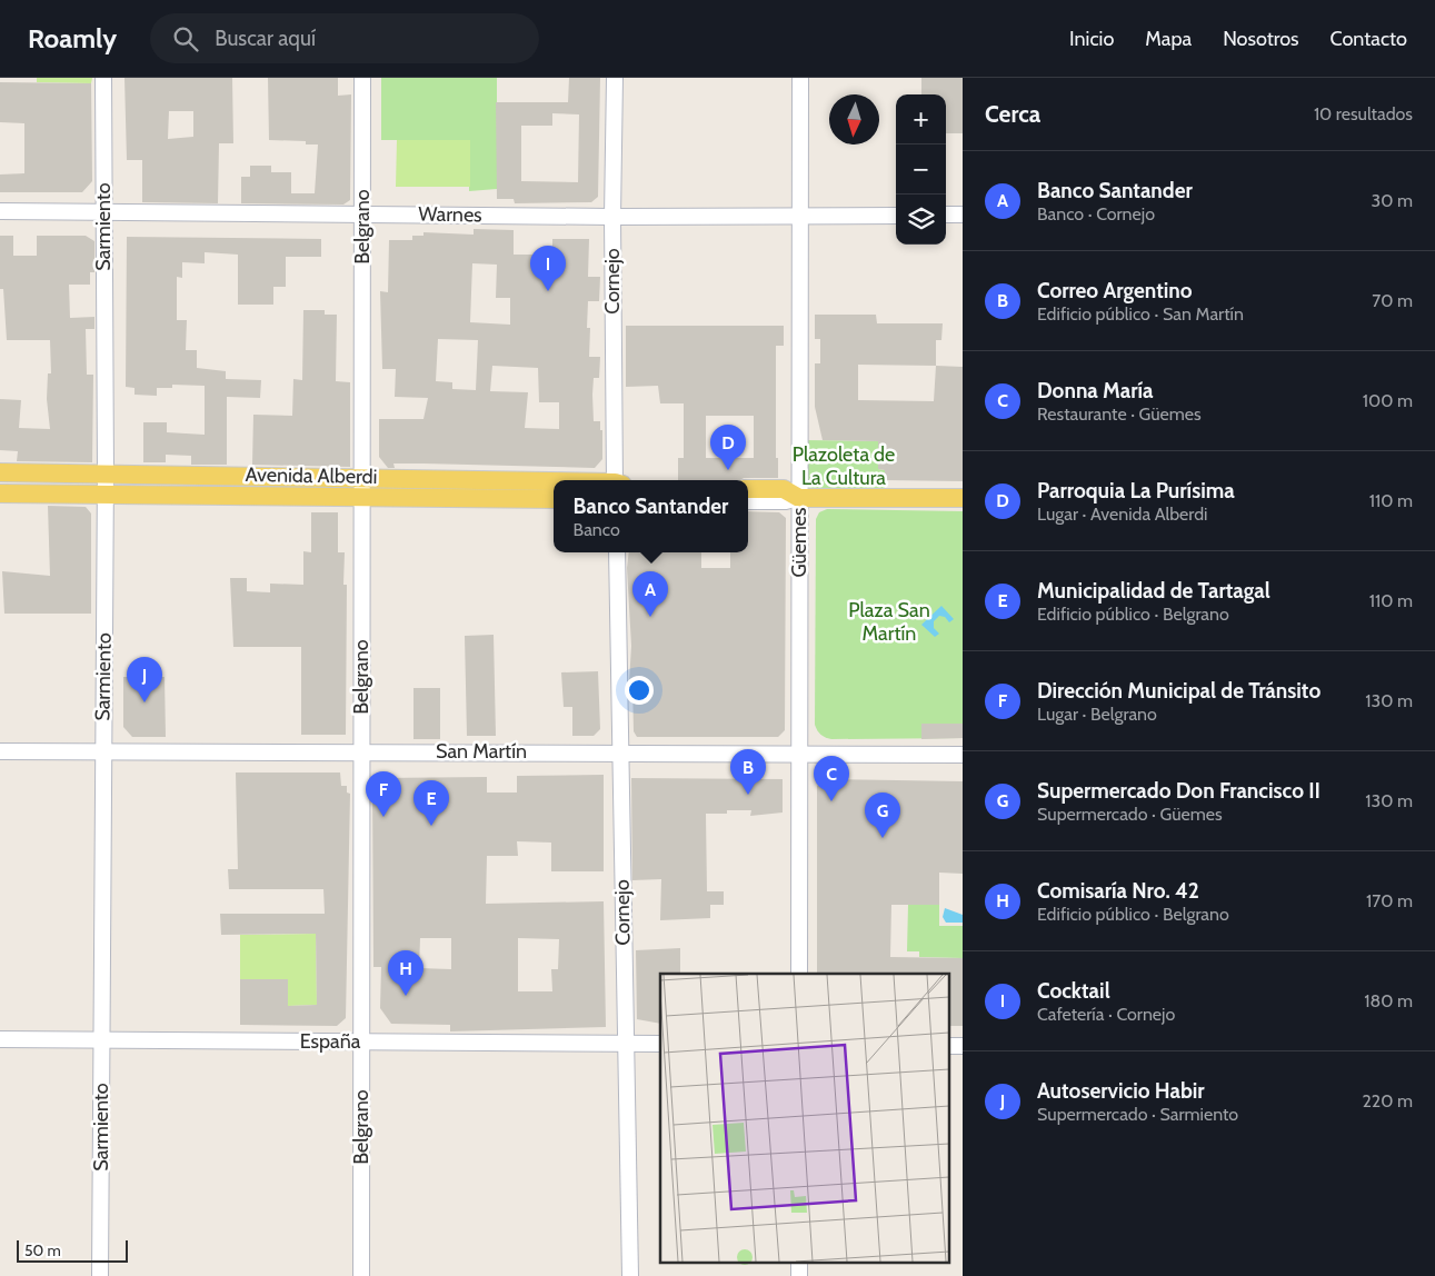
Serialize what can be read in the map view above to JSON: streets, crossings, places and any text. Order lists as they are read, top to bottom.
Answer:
{
  "streets": {
    "main road": ["Avenida Alberdi"],
    "street": [
      "Warnes",
      "Sarmiento",
      "Belgrano",
      "Cornejo",
      "Güemes",
      "San Martín",
      "España"
    ]
  },
  "crossings": [
    ["Warnes", "Sarmiento"],
    ["Warnes", "Belgrano"],
    ["Warnes", "Cornejo"],
    ["Warnes", "Güemes"],
    ["Sarmiento", "Avenida Alberdi"],
    ["Sarmiento", "San Martín"],
    ["Sarmiento", "España"],
    ["Belgrano", "Avenida Alberdi"],
    ["Belgrano", "San Martín"],
    ["Belgrano", "España"],
    ["Cornejo", "San Martín"],
    ["Cornejo", "España"],
    ["Güemes", "San Martín"]
  ],
  "parks": ["Plazoleta de La Cultura", "Plaza San Martín"],
  "scale_bar": "50 m",
  "north": "bottom",
  "page": {
    "header": "Roamly",
    "search": "Buscar aquí",
    "nav": [
      "Inicio",
      "Mapa",
      "Nosotros",
      "Contacto"
    ],
    "heading": ["Cerca", "10 resultados"],
    "map_buttons": ["+", "−"],
    "list": [
      {
        "mark": "A",
        "name": "Banco Santander",
        "note": "Banco · Cornejo",
        "value": "30 m"
      },
      {
        "mark": "B",
        "name": "Correo Argentino",
        "note": "Edificio público · San Martín",
        "value": "70 m"
      },
      {
        "mark": "C",
        "name": "Donna María",
        "note": "Restaurante · Güemes",
        "value": "100 m"
      },
      {
        "mark": "D",
        "name": "Parroquia La Purísima",
        "note": "Lugar · Avenida Alberdi",
        "value": "110 m"
      },
      {
        "mark": "E",
        "name": "Municipalidad de Tartagal",
        "note": "Edificio público · Belgrano",
        "value": "110 m"
      },
      {
        "mark": "F",
        "name": "Dirección Municipal de Tránsito",
        "note": "Lugar · Belgrano",
        "value": "130 m"
      },
      {
        "mark": "G",
        "name": "Supermercado Don Francisco II",
        "note": "Supermercado · Güemes",
        "value": "130 m"
      },
      {
        "mark": "H",
        "name": "Comisaría Nro. 42",
        "note": "Edificio público · Belgrano",
        "value": "170 m"
      },
      {
        "mark": "I",
        "name": "Cocktail",
        "note": "Cafetería · Cornejo",
        "value": "180 m"
      },
      {
        "mark": "J",
        "name": "Autoservicio Habir",
        "note": "Supermercado · Sarmiento",
        "value": "220 m"
      }
    ],
    "pins": [
      "I",
      "D",
      "A",
      "J",
      "B",
      "C",
      "F",
      "E",
      "G",
      "H"
    ],
    "popup": ["Banco Santander", "Banco"],
    "scale": "50 m"
  }
}
